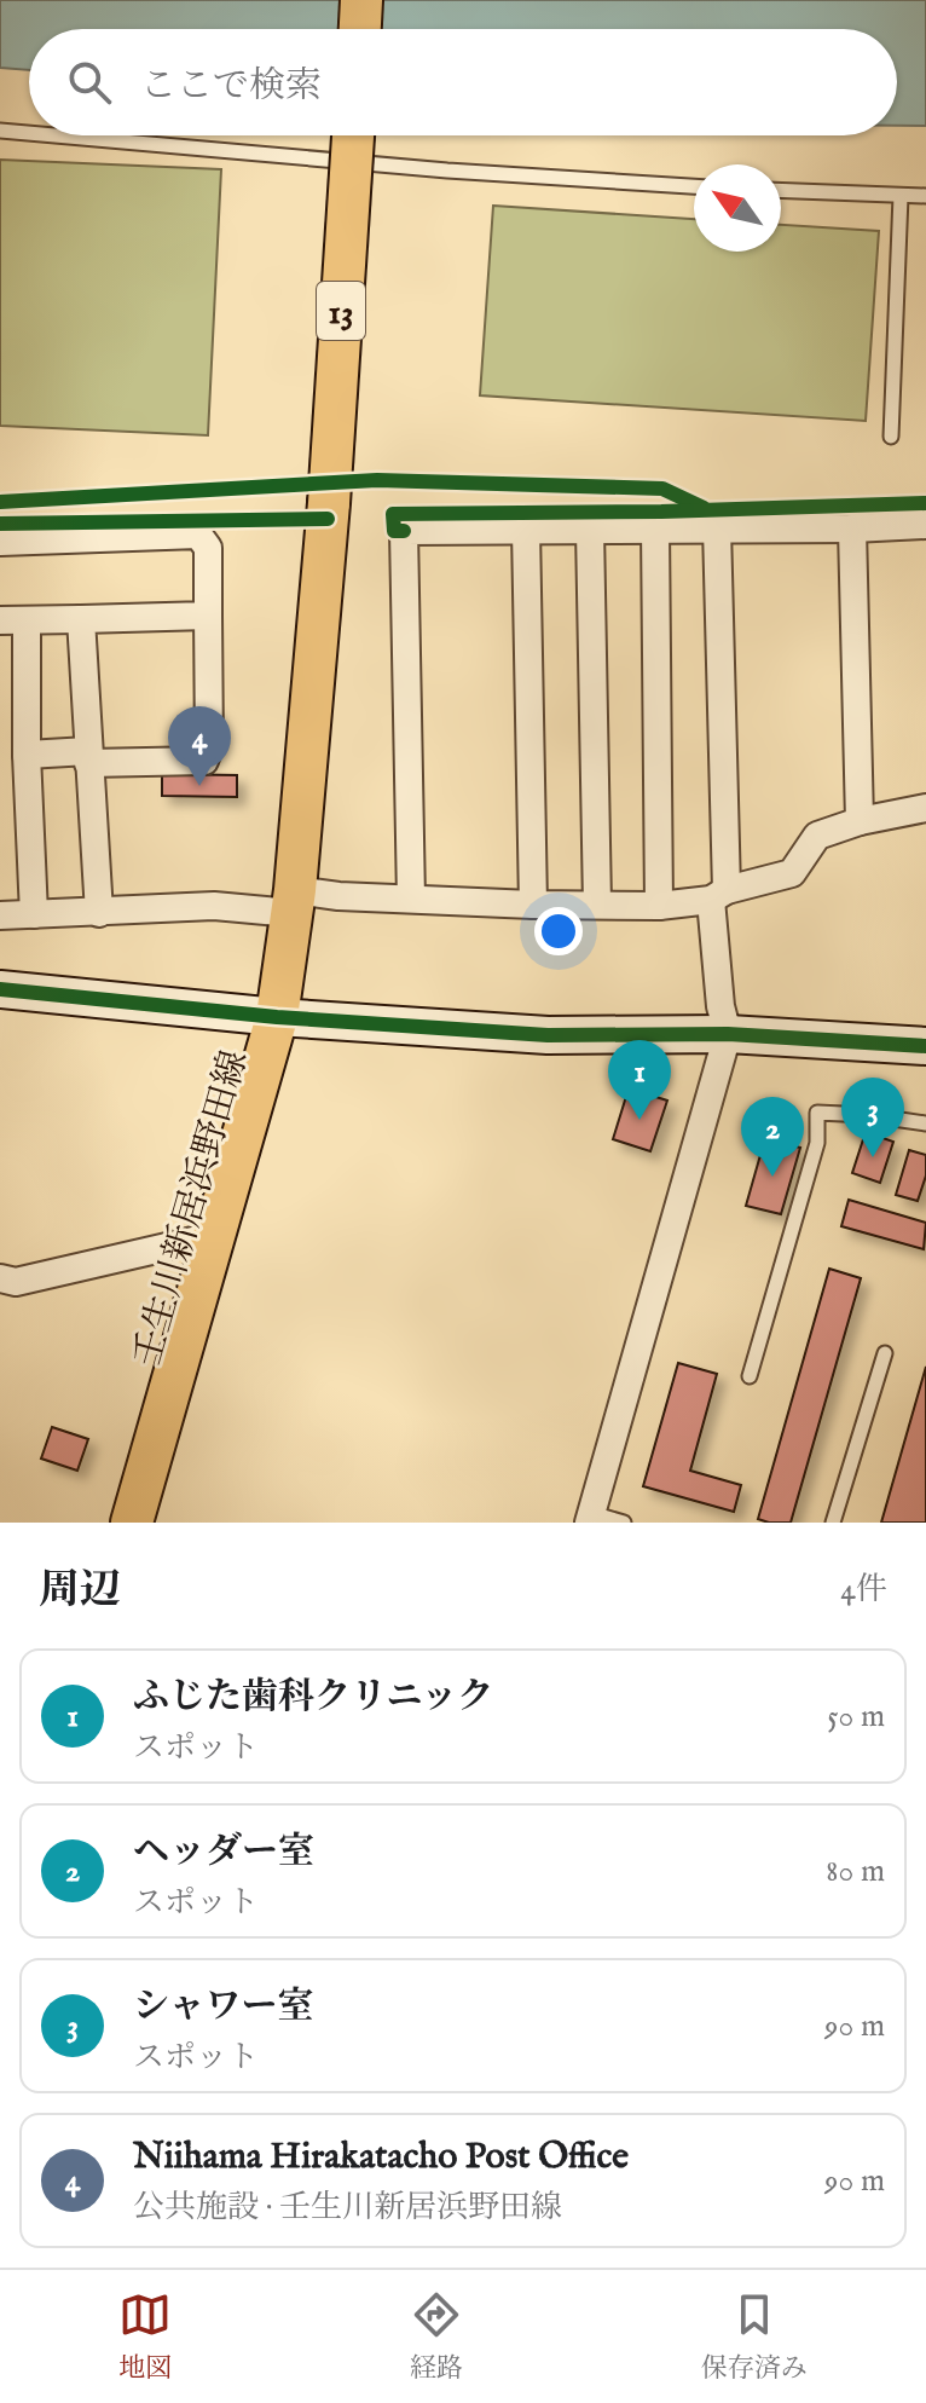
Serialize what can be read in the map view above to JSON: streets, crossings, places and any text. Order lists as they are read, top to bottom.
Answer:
{
  "streets": {
    "main road": ["13", "壬生川新居浜野田線"]
  },
  "north": "top left",
  "page": {
    "search": "ここで検索",
    "pins": [
      "4",
      "1",
      "3",
      "2"
    ],
    "heading": ["周辺", "4件"],
    "list": [
      {
        "mark": "1",
        "name": "ふじた歯科クリニック",
        "note": "スポット",
        "value": "50 m"
      },
      {
        "mark": "2",
        "name": "ヘッダー室",
        "note": "スポット",
        "value": "80 m"
      },
      {
        "mark": "3",
        "name": "シャワー室",
        "note": "スポット",
        "value": "90 m"
      },
      {
        "mark": "4",
        "name": "Niihama Hirakatacho Post Office",
        "note": "公共施設 · 壬生川新居浜野田線",
        "value": "90 m"
      }
    ],
    "nav": ["地図", "経路", "保存済み"]
  }
}
